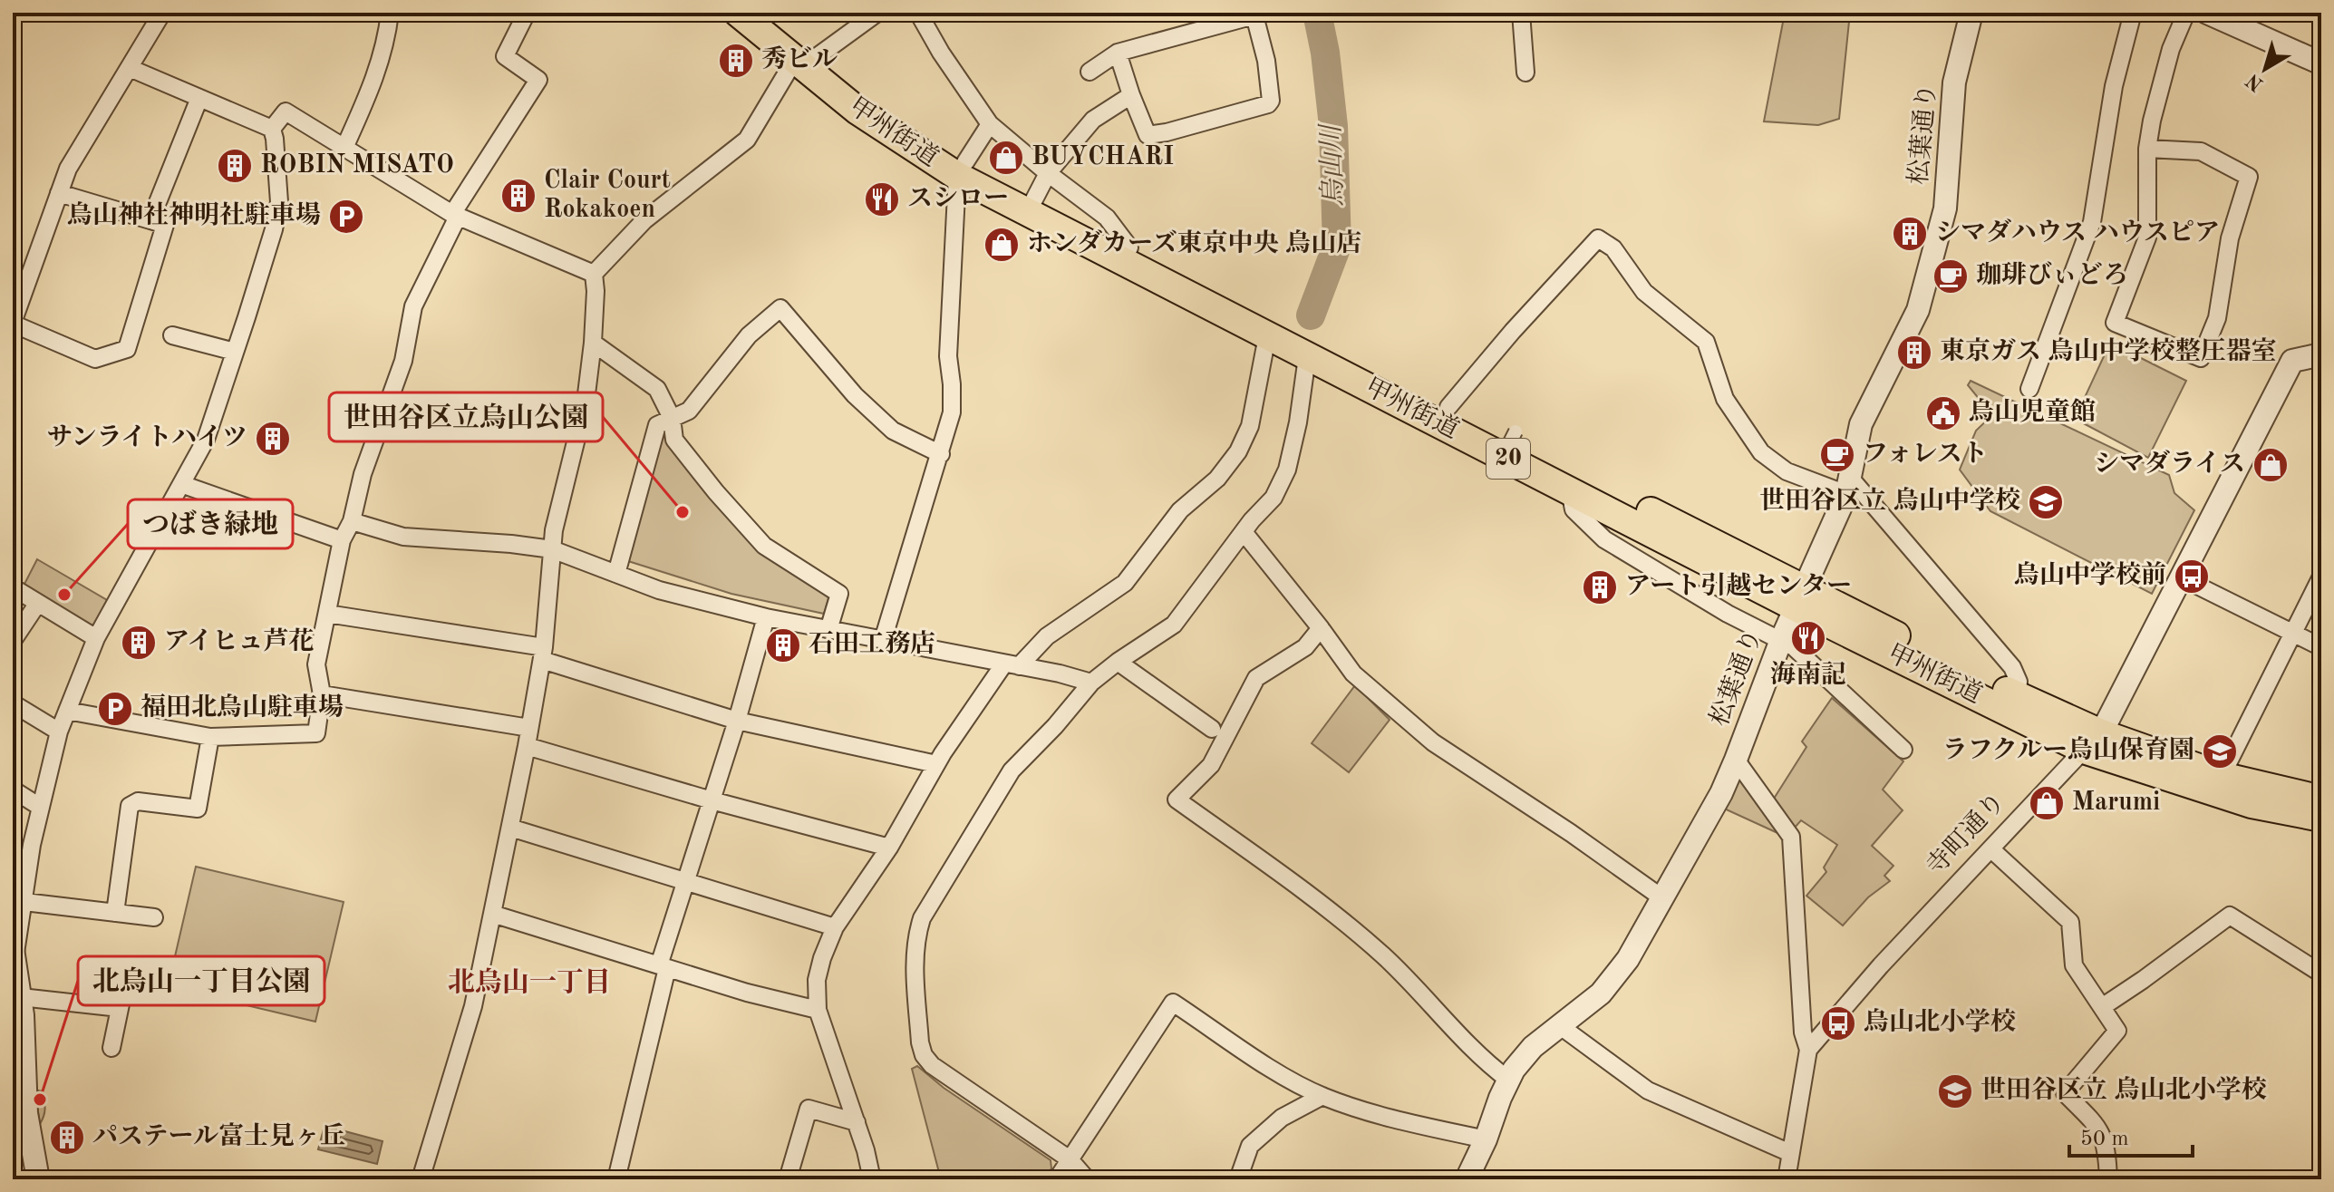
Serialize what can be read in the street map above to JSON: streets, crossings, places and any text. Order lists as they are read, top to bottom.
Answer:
{
  "streets": {
    "highway": ["甲州街道", "20"],
    "street": ["松葉通り", "寺町通り"]
  },
  "crossings": [
    ["甲州街道", "松葉通り"],
    ["甲州街道", "寺町通り"]
  ],
  "districts": ["北烏山一丁目"],
  "water": ["烏山川"],
  "places": {
    "building": [
      "秀ビル",
      "ROBIN MISATO",
      "Clair Court Rokakoen",
      "シマダハウス ハウスピア",
      "東京ガス 烏山中学校整圧器室",
      "サンライトハイツ",
      "アート引越センター",
      "アイヒュ芦花",
      "石田工務店",
      "パステール富士見ヶ丘"
    ],
    "shop": [
      "BUYCHARI",
      "ホンダカーズ東京中央 烏山店",
      "シマダライス",
      "Marumi"
    ],
    "restaurant": ["スシロー", "海南記"],
    "parking": ["烏山神社神明社駐車場", "福田北烏山駐車場"],
    "cafe": ["珈琲びぃどろ", "フォレスト"],
    "public building": ["烏山児童館"],
    "school or university": ["世田谷区立 烏山中学校", "ラフクルー烏山保育園", "世田谷区立 烏山北小学校"],
    "other": ["世田谷区立烏山公園", "つばき緑地", "北烏山一丁目公園"],
    "bus stop": ["烏山中学校前", "烏山北小学校"]
  },
  "scale_bar": "50 m",
  "north": "bottom left"
}
